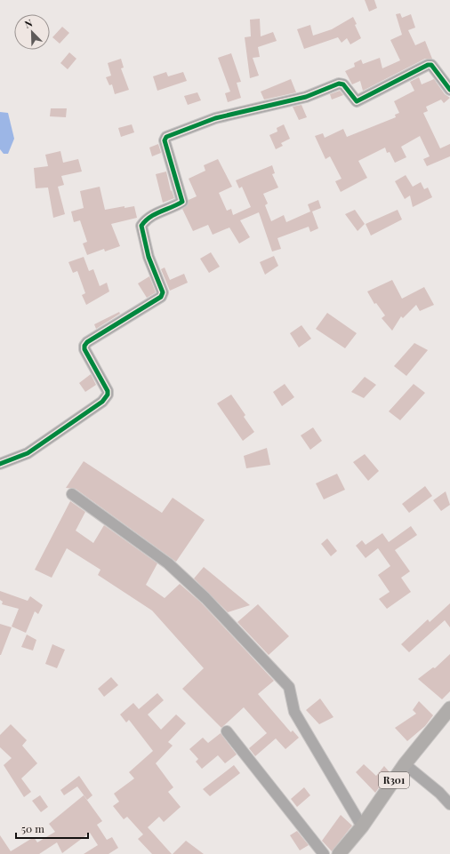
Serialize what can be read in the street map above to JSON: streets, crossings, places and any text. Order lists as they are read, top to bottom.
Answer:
{
  "streets": {
    "main road": ["R301"]
  },
  "scale_bar": "50 m",
  "north": "top left"
}
